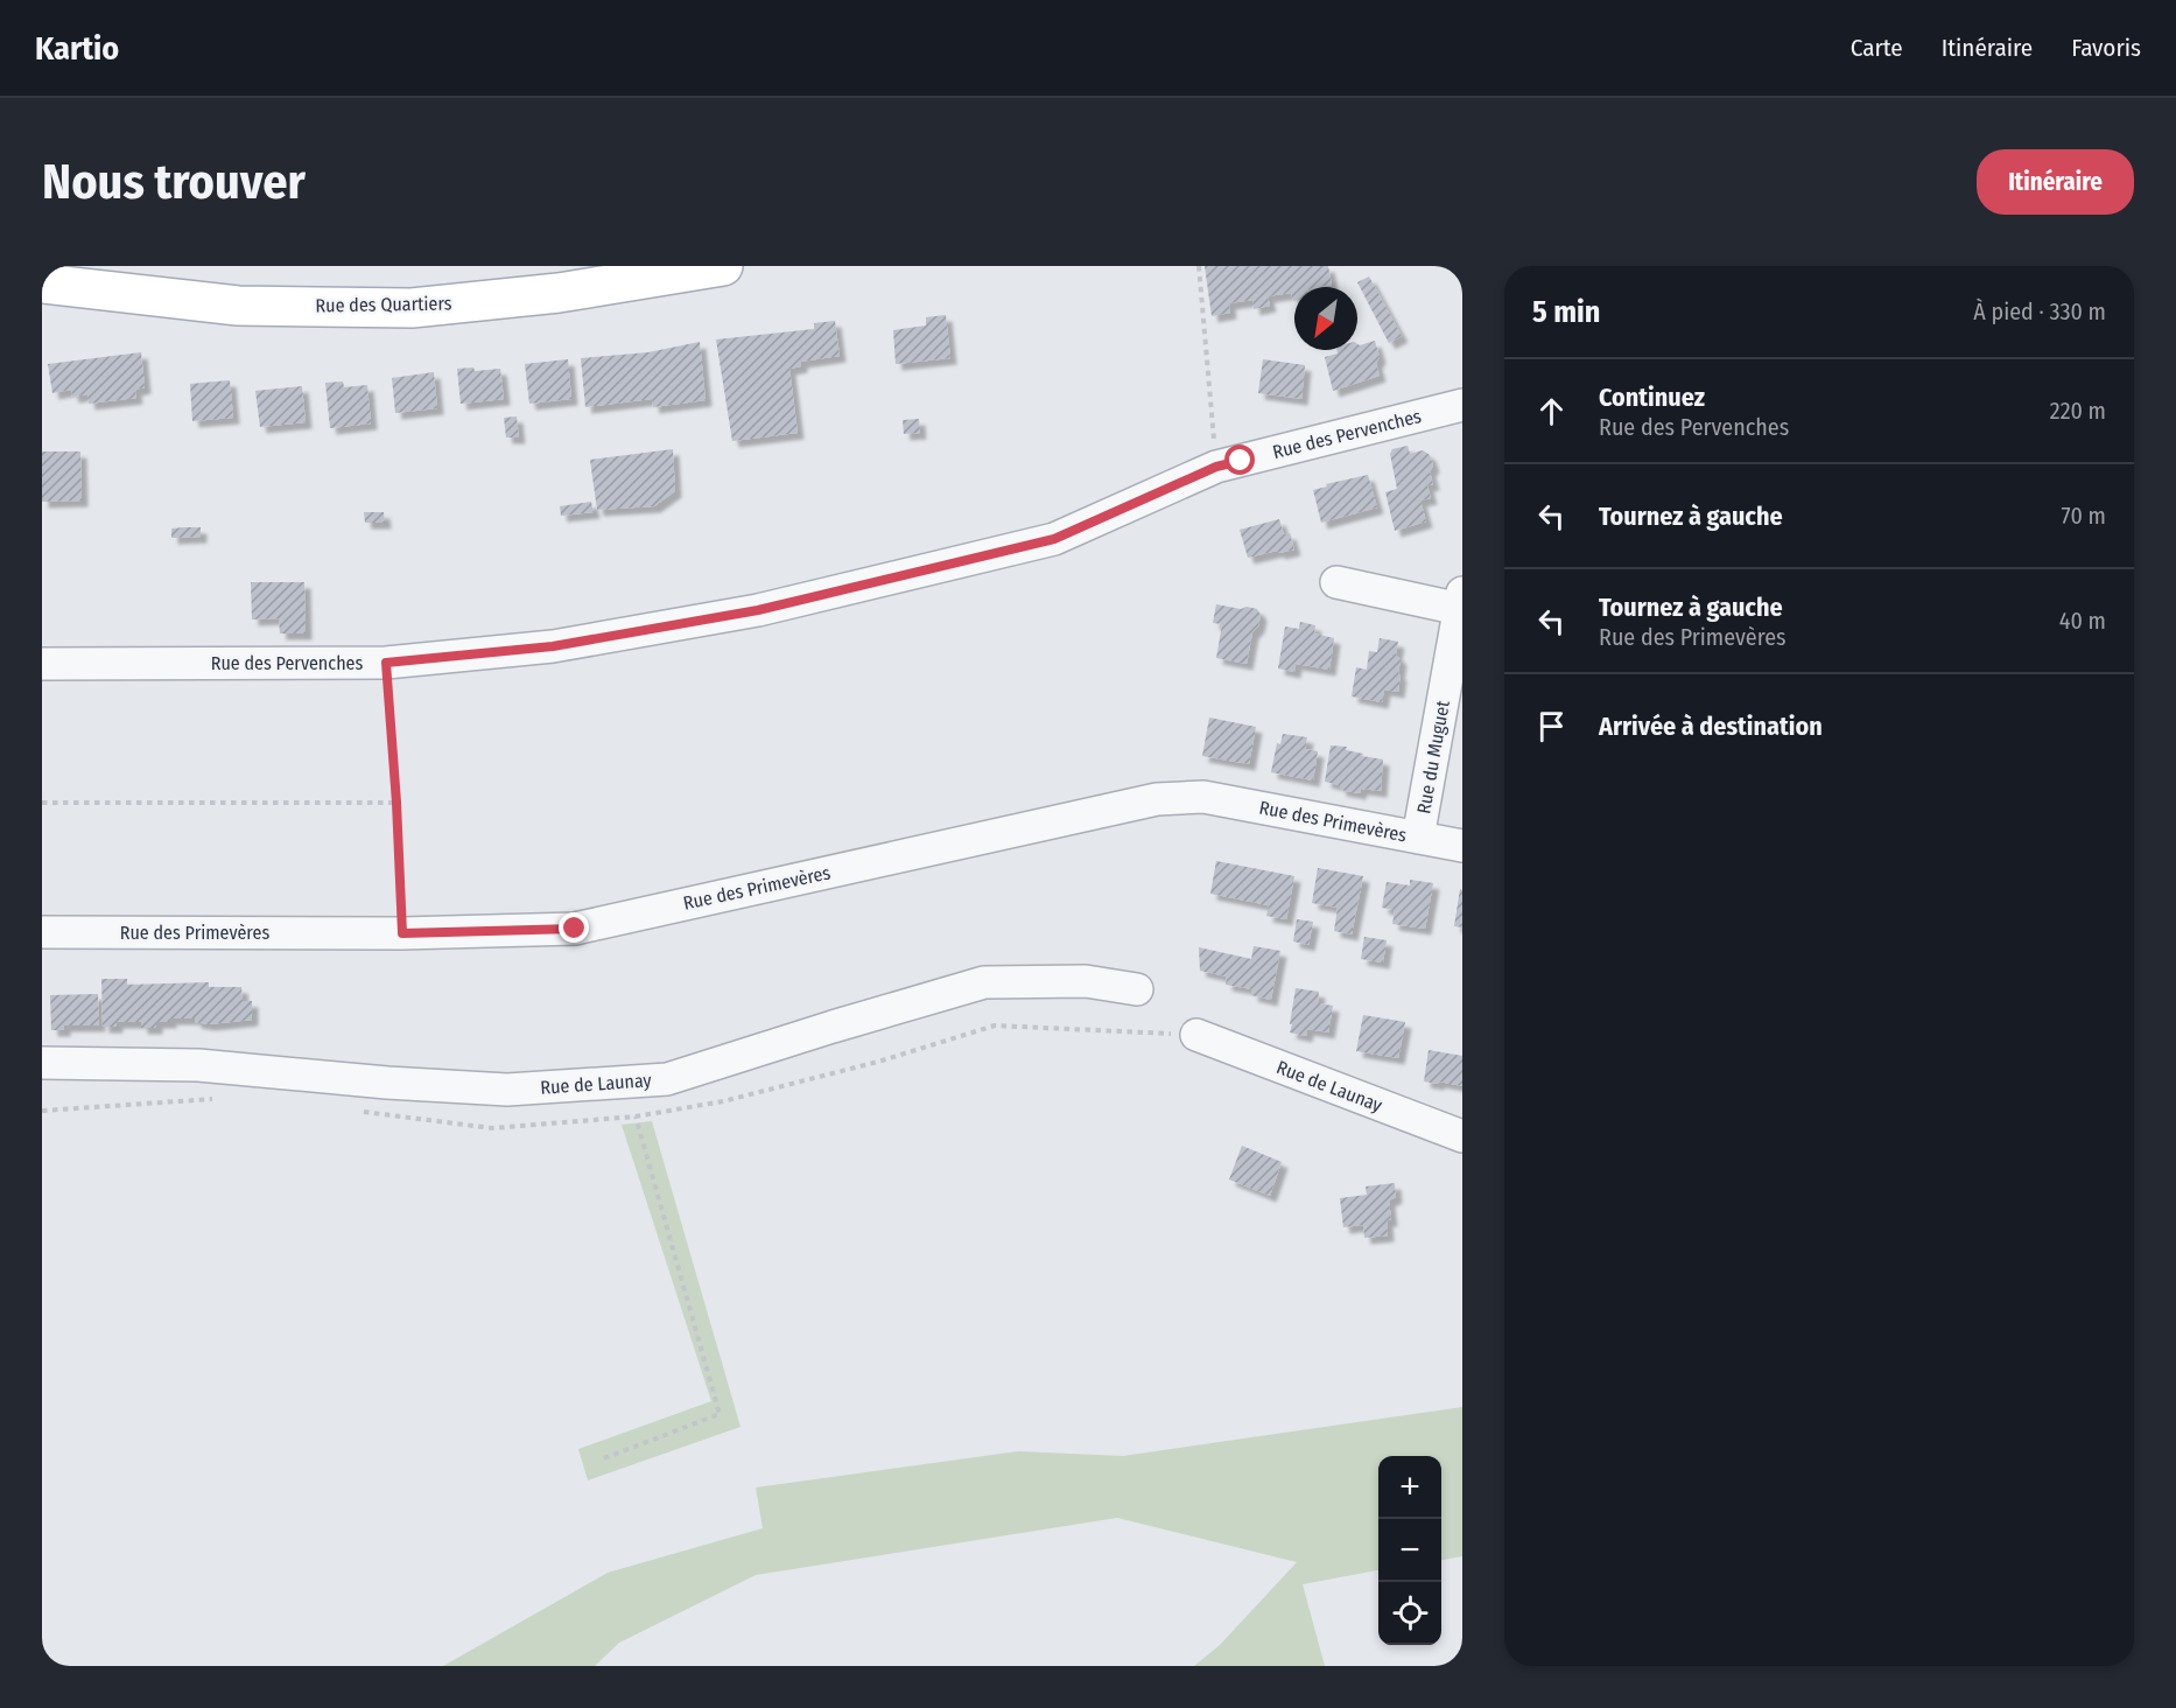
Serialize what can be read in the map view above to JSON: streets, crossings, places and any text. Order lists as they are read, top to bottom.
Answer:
{
  "streets": {
    "main road": ["Rue des Quartiers"],
    "street": [
      "Rue des Pervenches",
      "Rue du Muguet",
      "Rue des Primevères",
      "Rue de Launay"
    ]
  },
  "crossings": [
    ["Rue du Muguet", "Rue des Primevères"]
  ],
  "north": "bottom left",
  "page": {
    "header": "Kartio",
    "nav": ["Carte", "Itinéraire", "Favoris"],
    "buttons": "Itinéraire",
    "title": "Nous trouver",
    "heading": ["5 min", "À pied · 330 m"],
    "list": [
      ["Continuez", "Rue des Pervenches", "220 m"],
      ["Tournez à gauche", "70 m"],
      ["Tournez à gauche", "Rue des Primevères", "40 m"],
      "Arrivée à destination"
    ],
    "map_buttons": ["+", "−"]
  }
}
